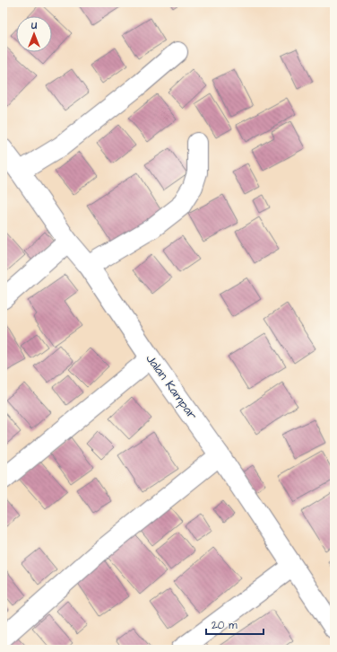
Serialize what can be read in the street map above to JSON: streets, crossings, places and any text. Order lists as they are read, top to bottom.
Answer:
{
  "streets": {
    "street": ["Jalan Kampar"]
  },
  "scale_bar": "20 m",
  "north": "top"
}
